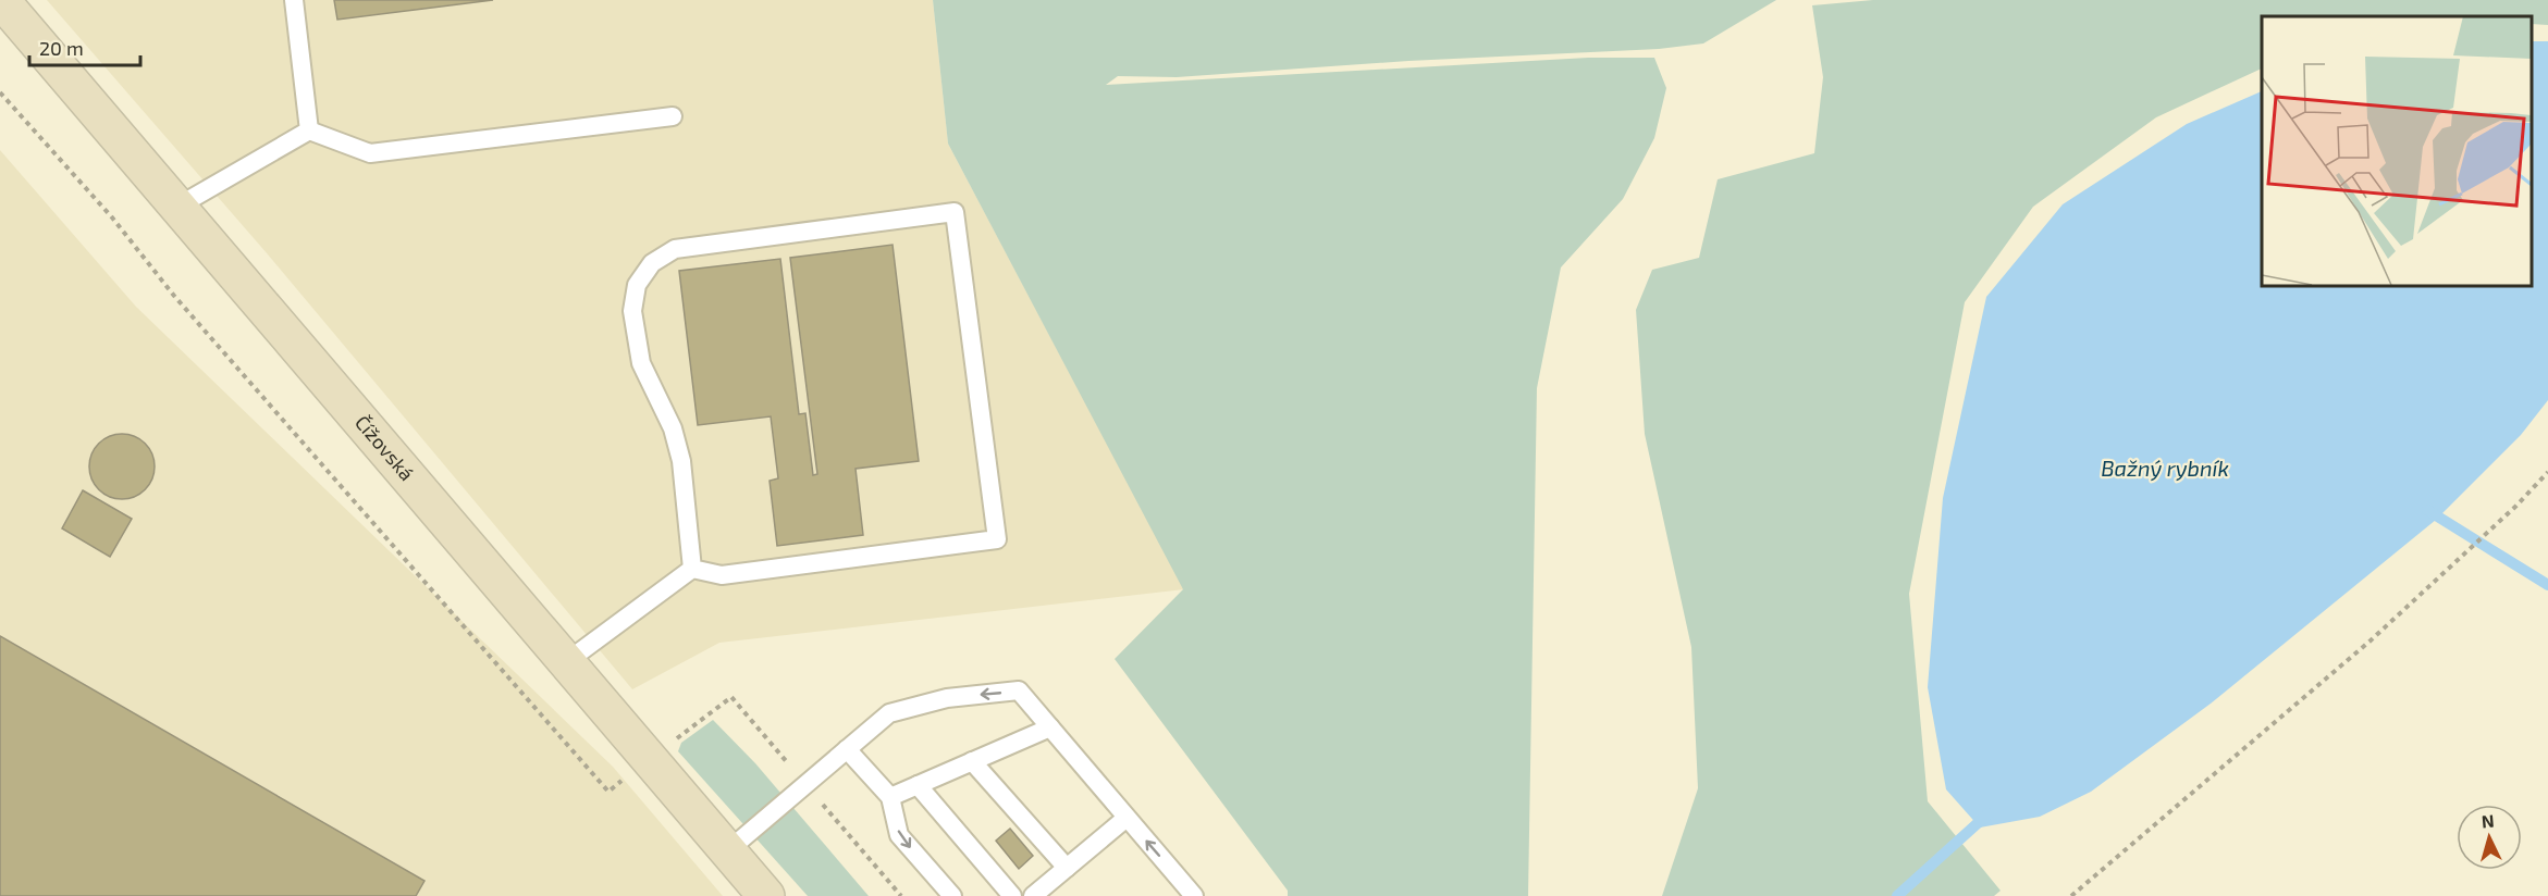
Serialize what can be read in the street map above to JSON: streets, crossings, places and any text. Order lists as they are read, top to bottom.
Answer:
{
  "streets": {
    "street": ["Čížovská"]
  },
  "water": ["Bažný rybník"],
  "scale_bar": "20 m",
  "north": "top"
}
